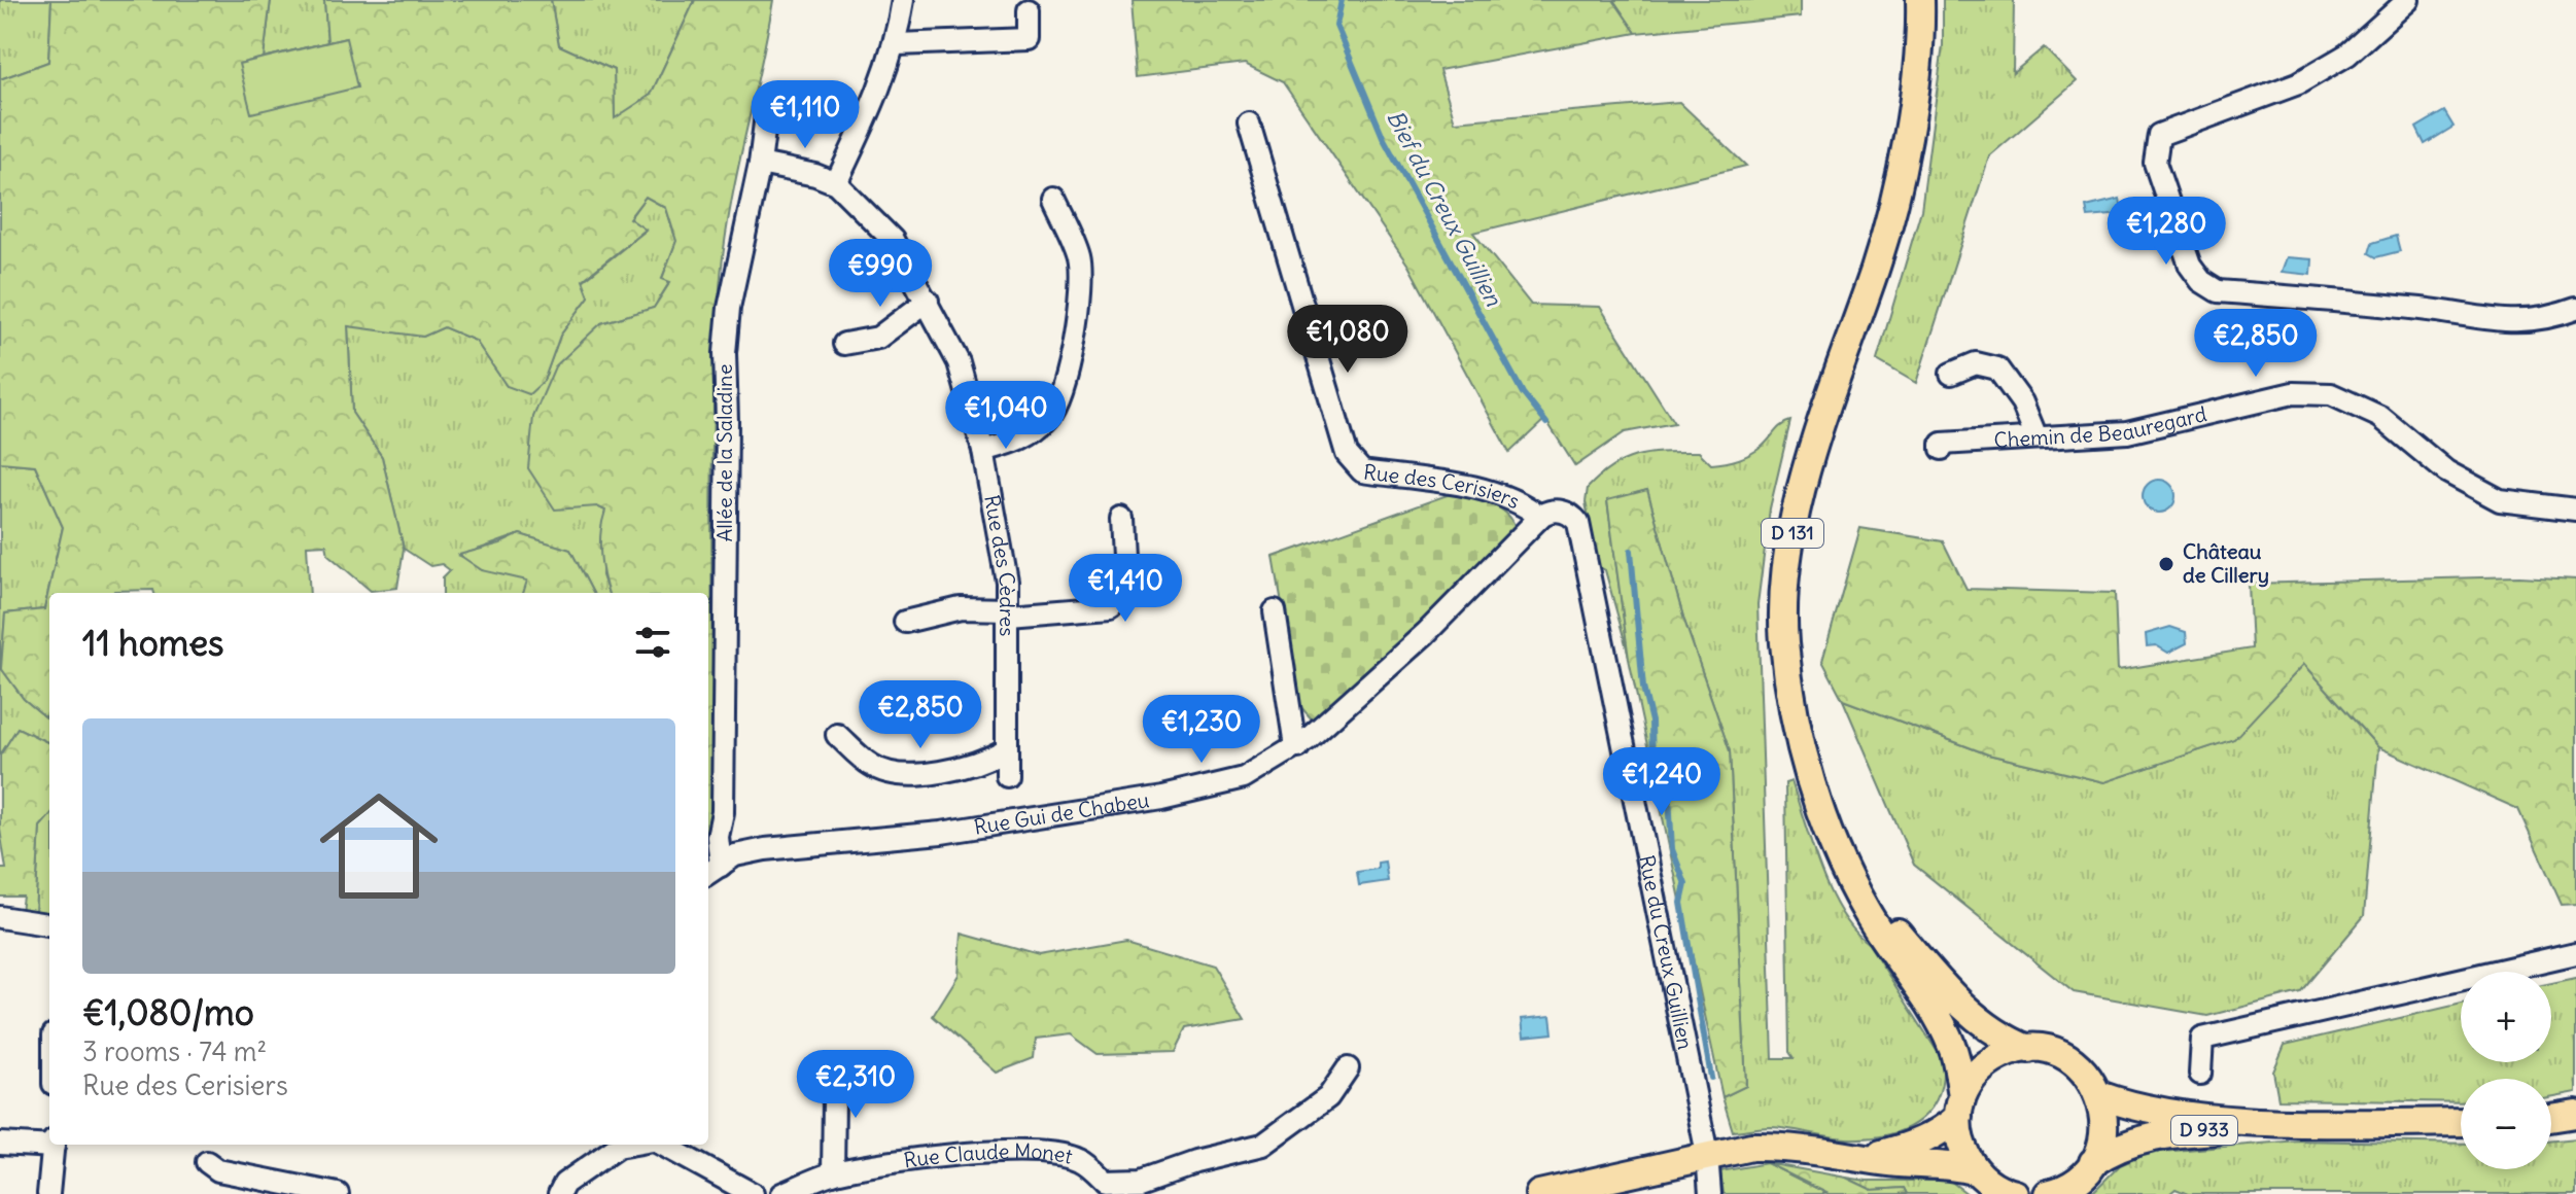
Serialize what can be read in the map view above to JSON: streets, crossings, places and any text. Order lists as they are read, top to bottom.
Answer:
{
  "streets": {
    "main road": ["D 131", "D 933"],
    "street": [
      "Chemin de Beauregard",
      "Allée de la Saladine",
      "Rue des Cerisiers",
      "Rue des Cèdres",
      "Rue Gui de Chabeu",
      "Rue du Creux Guillien",
      "Rue Claude Monet"
    ]
  },
  "crossings": [
    ["Allée de la Saladine", "Rue des Cèdres"],
    ["Allée de la Saladine", "Rue Gui de Chabeu"],
    ["Rue des Cerisiers", "Rue Gui de Chabeu"],
    ["Rue des Cerisiers", "Rue du Creux Guillien"],
    ["Rue Gui de Chabeu", "Rue du Creux Guillien"]
  ],
  "water": ["Bief du Creux Guillien"],
  "places": ["Château de Cillery"],
  "page": {
    "price": [
      "€1,110",
      "€1,280",
      "€990",
      "€1,080",
      "€2,850",
      "€1,040",
      "€1,410",
      "€2,850",
      "€1,230",
      "€1,240",
      "€2,310"
    ],
    "heading": "11 homes",
    "list": [
      {
        "name": "€1,080/mo",
        "note": "3 rooms · 74 m² · Rue des Cerisiers"
      }
    ],
    "map_buttons": ["+", "−"]
  }
}
